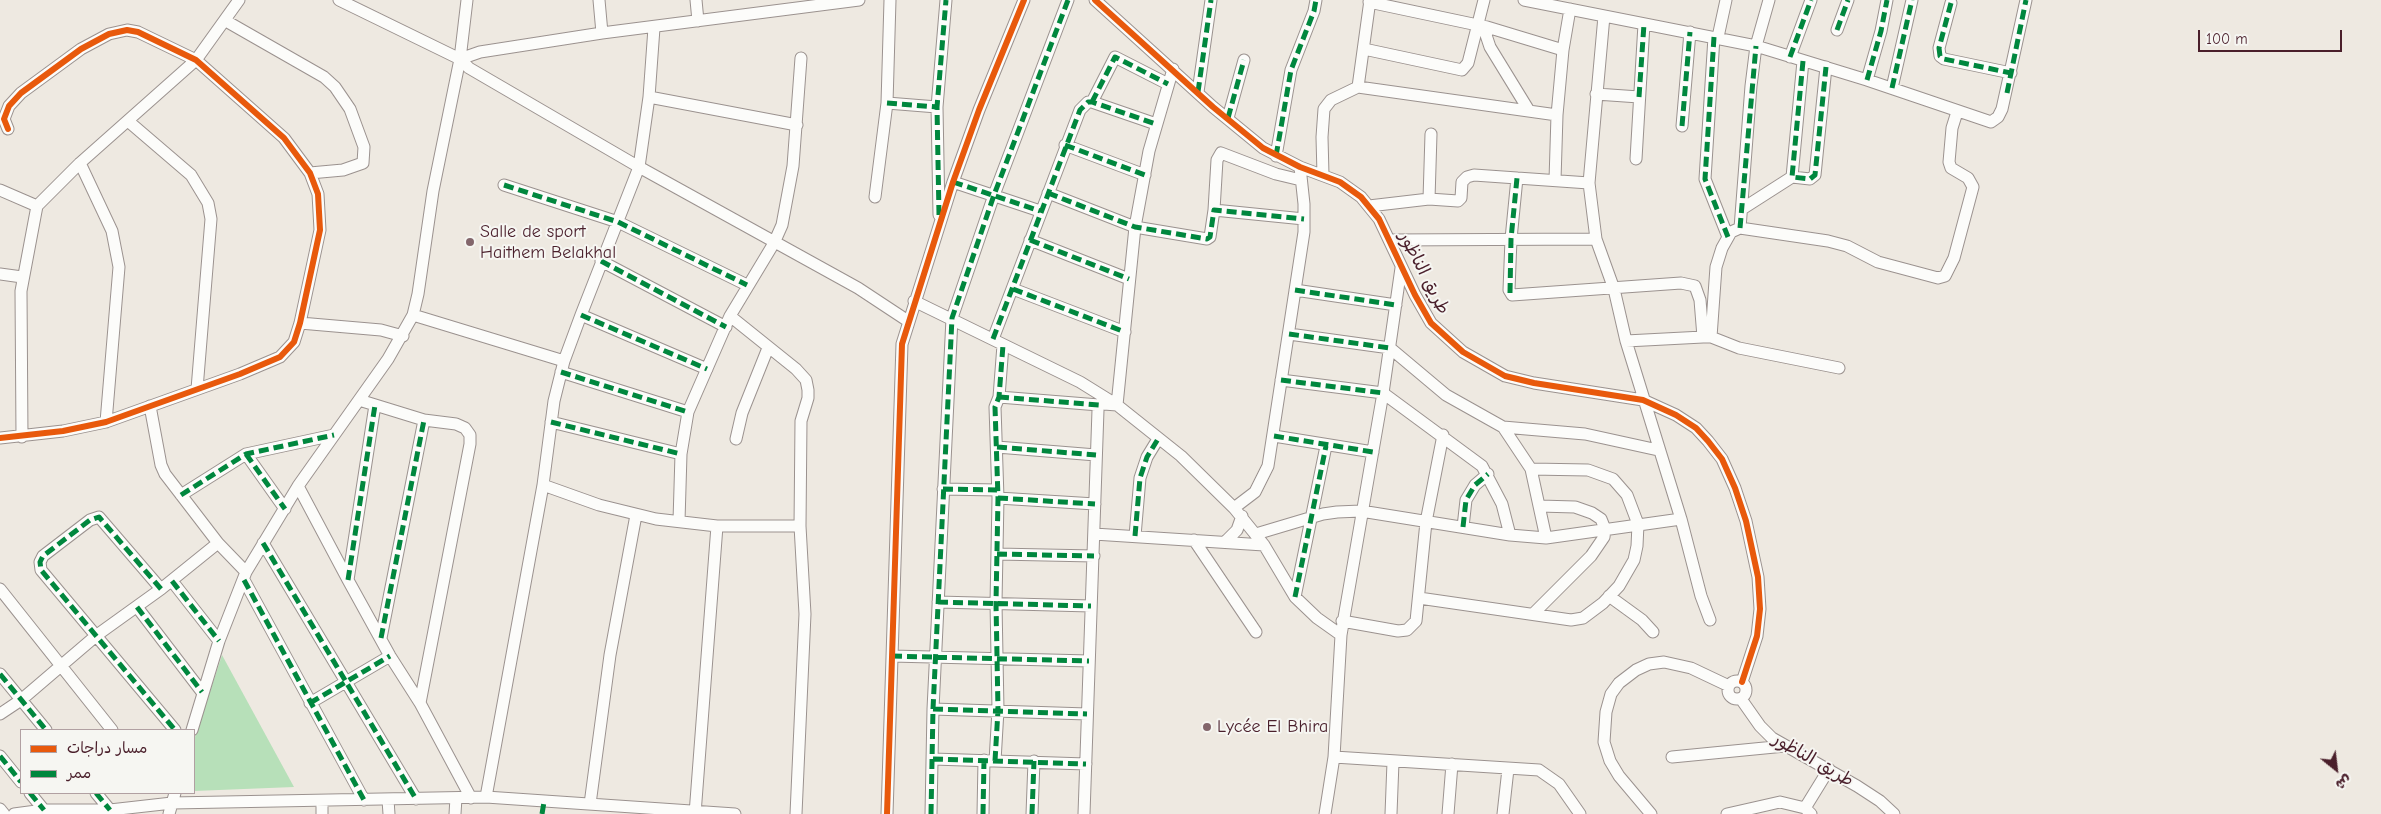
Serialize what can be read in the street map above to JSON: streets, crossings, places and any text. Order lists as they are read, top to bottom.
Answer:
{
  "streets": {
    "street": ["طريق الناظور"]
  },
  "places": ["Salle de sport Haithem Belakhal", "Lycée El Bhira"],
  "legend": ["مسار دراجات", "ممر"],
  "scale_bar": "100 m",
  "north": "bottom right"
}
